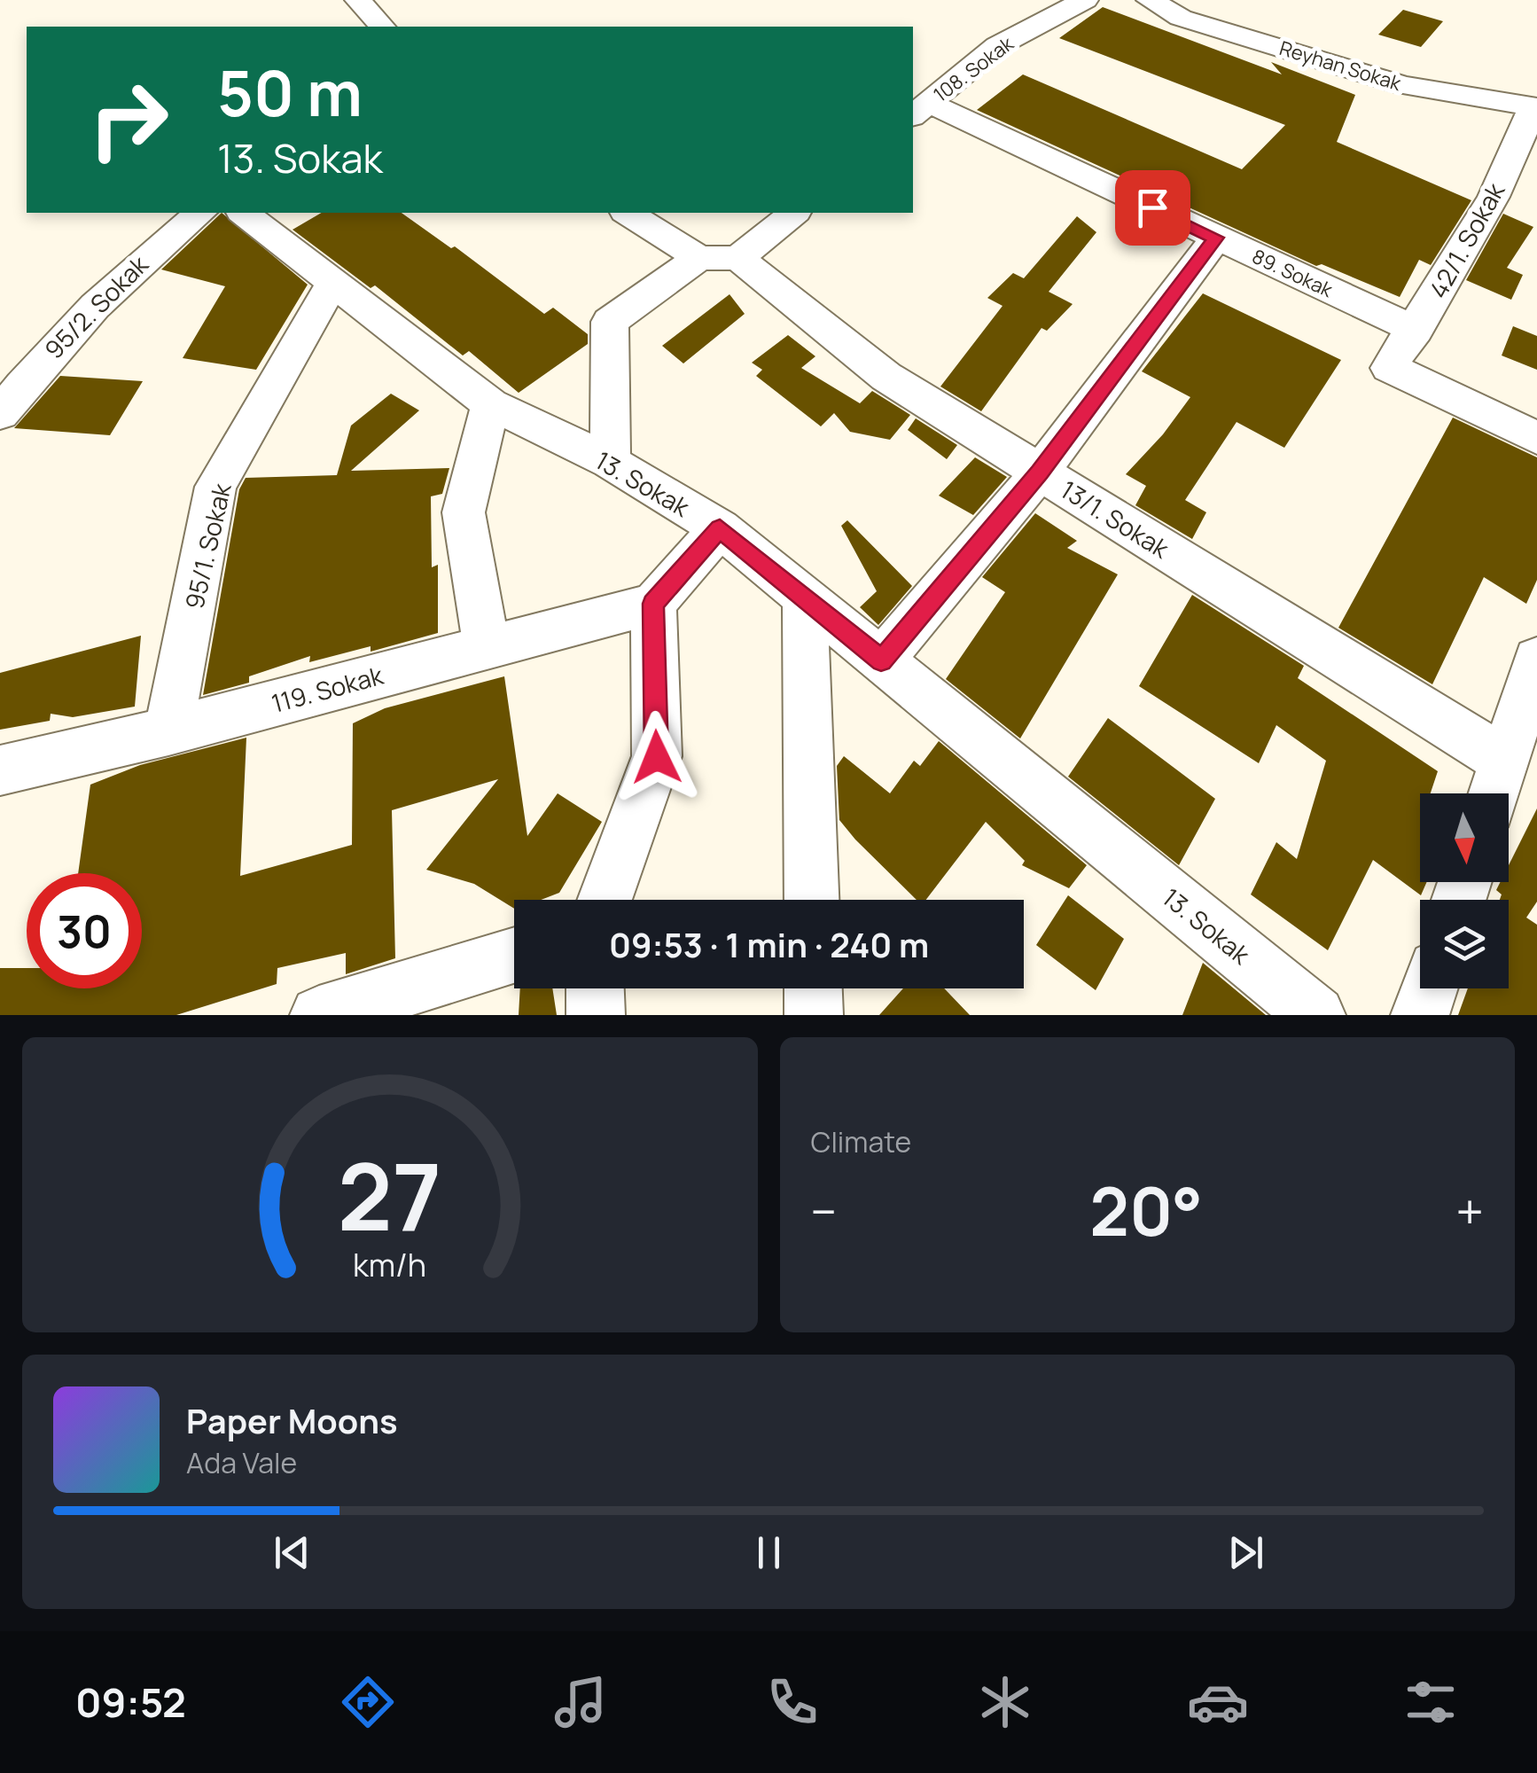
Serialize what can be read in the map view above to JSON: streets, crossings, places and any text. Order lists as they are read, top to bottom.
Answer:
{
  "streets": {
    "street": [
      "Reyhan Sokak",
      "108. Sokak",
      "42/1. Sokak",
      "89. Sokak",
      "95/2. Sokak",
      "13. Sokak",
      "13/1. Sokak",
      "95/1. Sokak",
      "119. Sokak"
    ]
  },
  "crossings": [
    ["Reyhan Sokak", "42/1. Sokak"],
    ["108. Sokak", "89. Sokak"],
    ["42/1. Sokak", "89. Sokak"],
    ["13. Sokak", "95/1. Sokak"],
    ["95/1. Sokak", "119. Sokak"]
  ],
  "north": "bottom",
  "page": {
    "turn": ["50 m", "13. Sokak"],
    "limit": "30",
    "trip": "09:53 · 1 min · 240 m",
    "tile": "Climate",
    "heat": ["−", "20°", "+"],
    "song": ["Paper Moons", "Ada Vale"],
    "tabs": "09:52",
    "gauge": ["27", "km/h"]
  }
}
